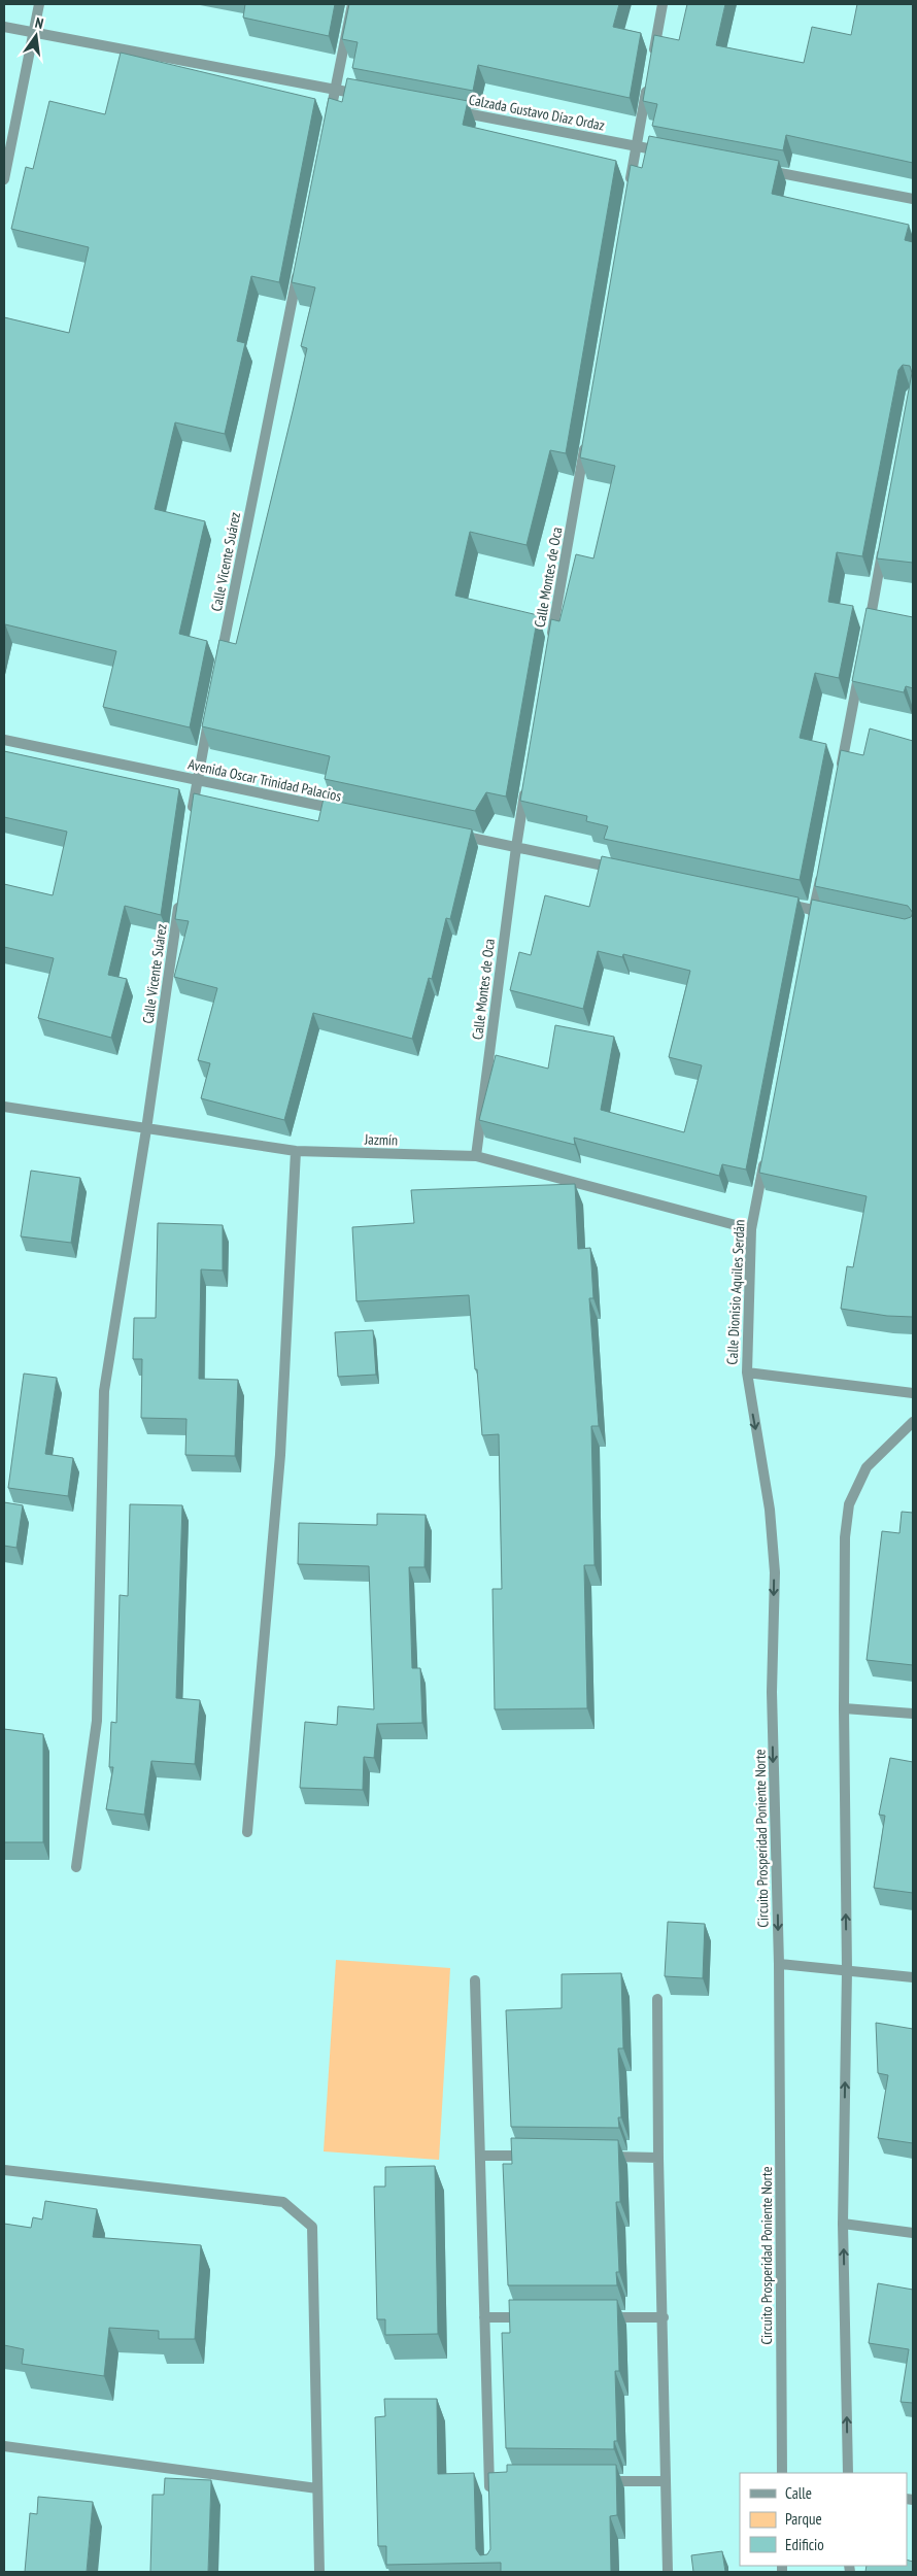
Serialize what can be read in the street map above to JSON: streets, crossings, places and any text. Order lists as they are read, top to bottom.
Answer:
{
  "streets": {
    "street": [
      "Calzada Gustavo Díaz Ordaz",
      "Calle Vicente Suárez",
      "Calle Montes de Oca",
      "Avenida Oscar Trinidad Palacios",
      "Jazmín",
      "Calle Dionisio Aquiles Serdán",
      "Circuito Prosperidad Poniente Norte"
    ]
  },
  "crossings": [
    ["Calle Vicente Suárez", "Jazmín"],
    ["Calle Montes de Oca", "Jazmín"],
    ["Jazmín", "Calle Dionisio Aquiles Serdán"],
    ["Calle Dionisio Aquiles Serdán", "Circuito Prosperidad Poniente Norte"]
  ],
  "legend": ["Calle", "Parque", "Edificio"],
  "north": "top"
}
